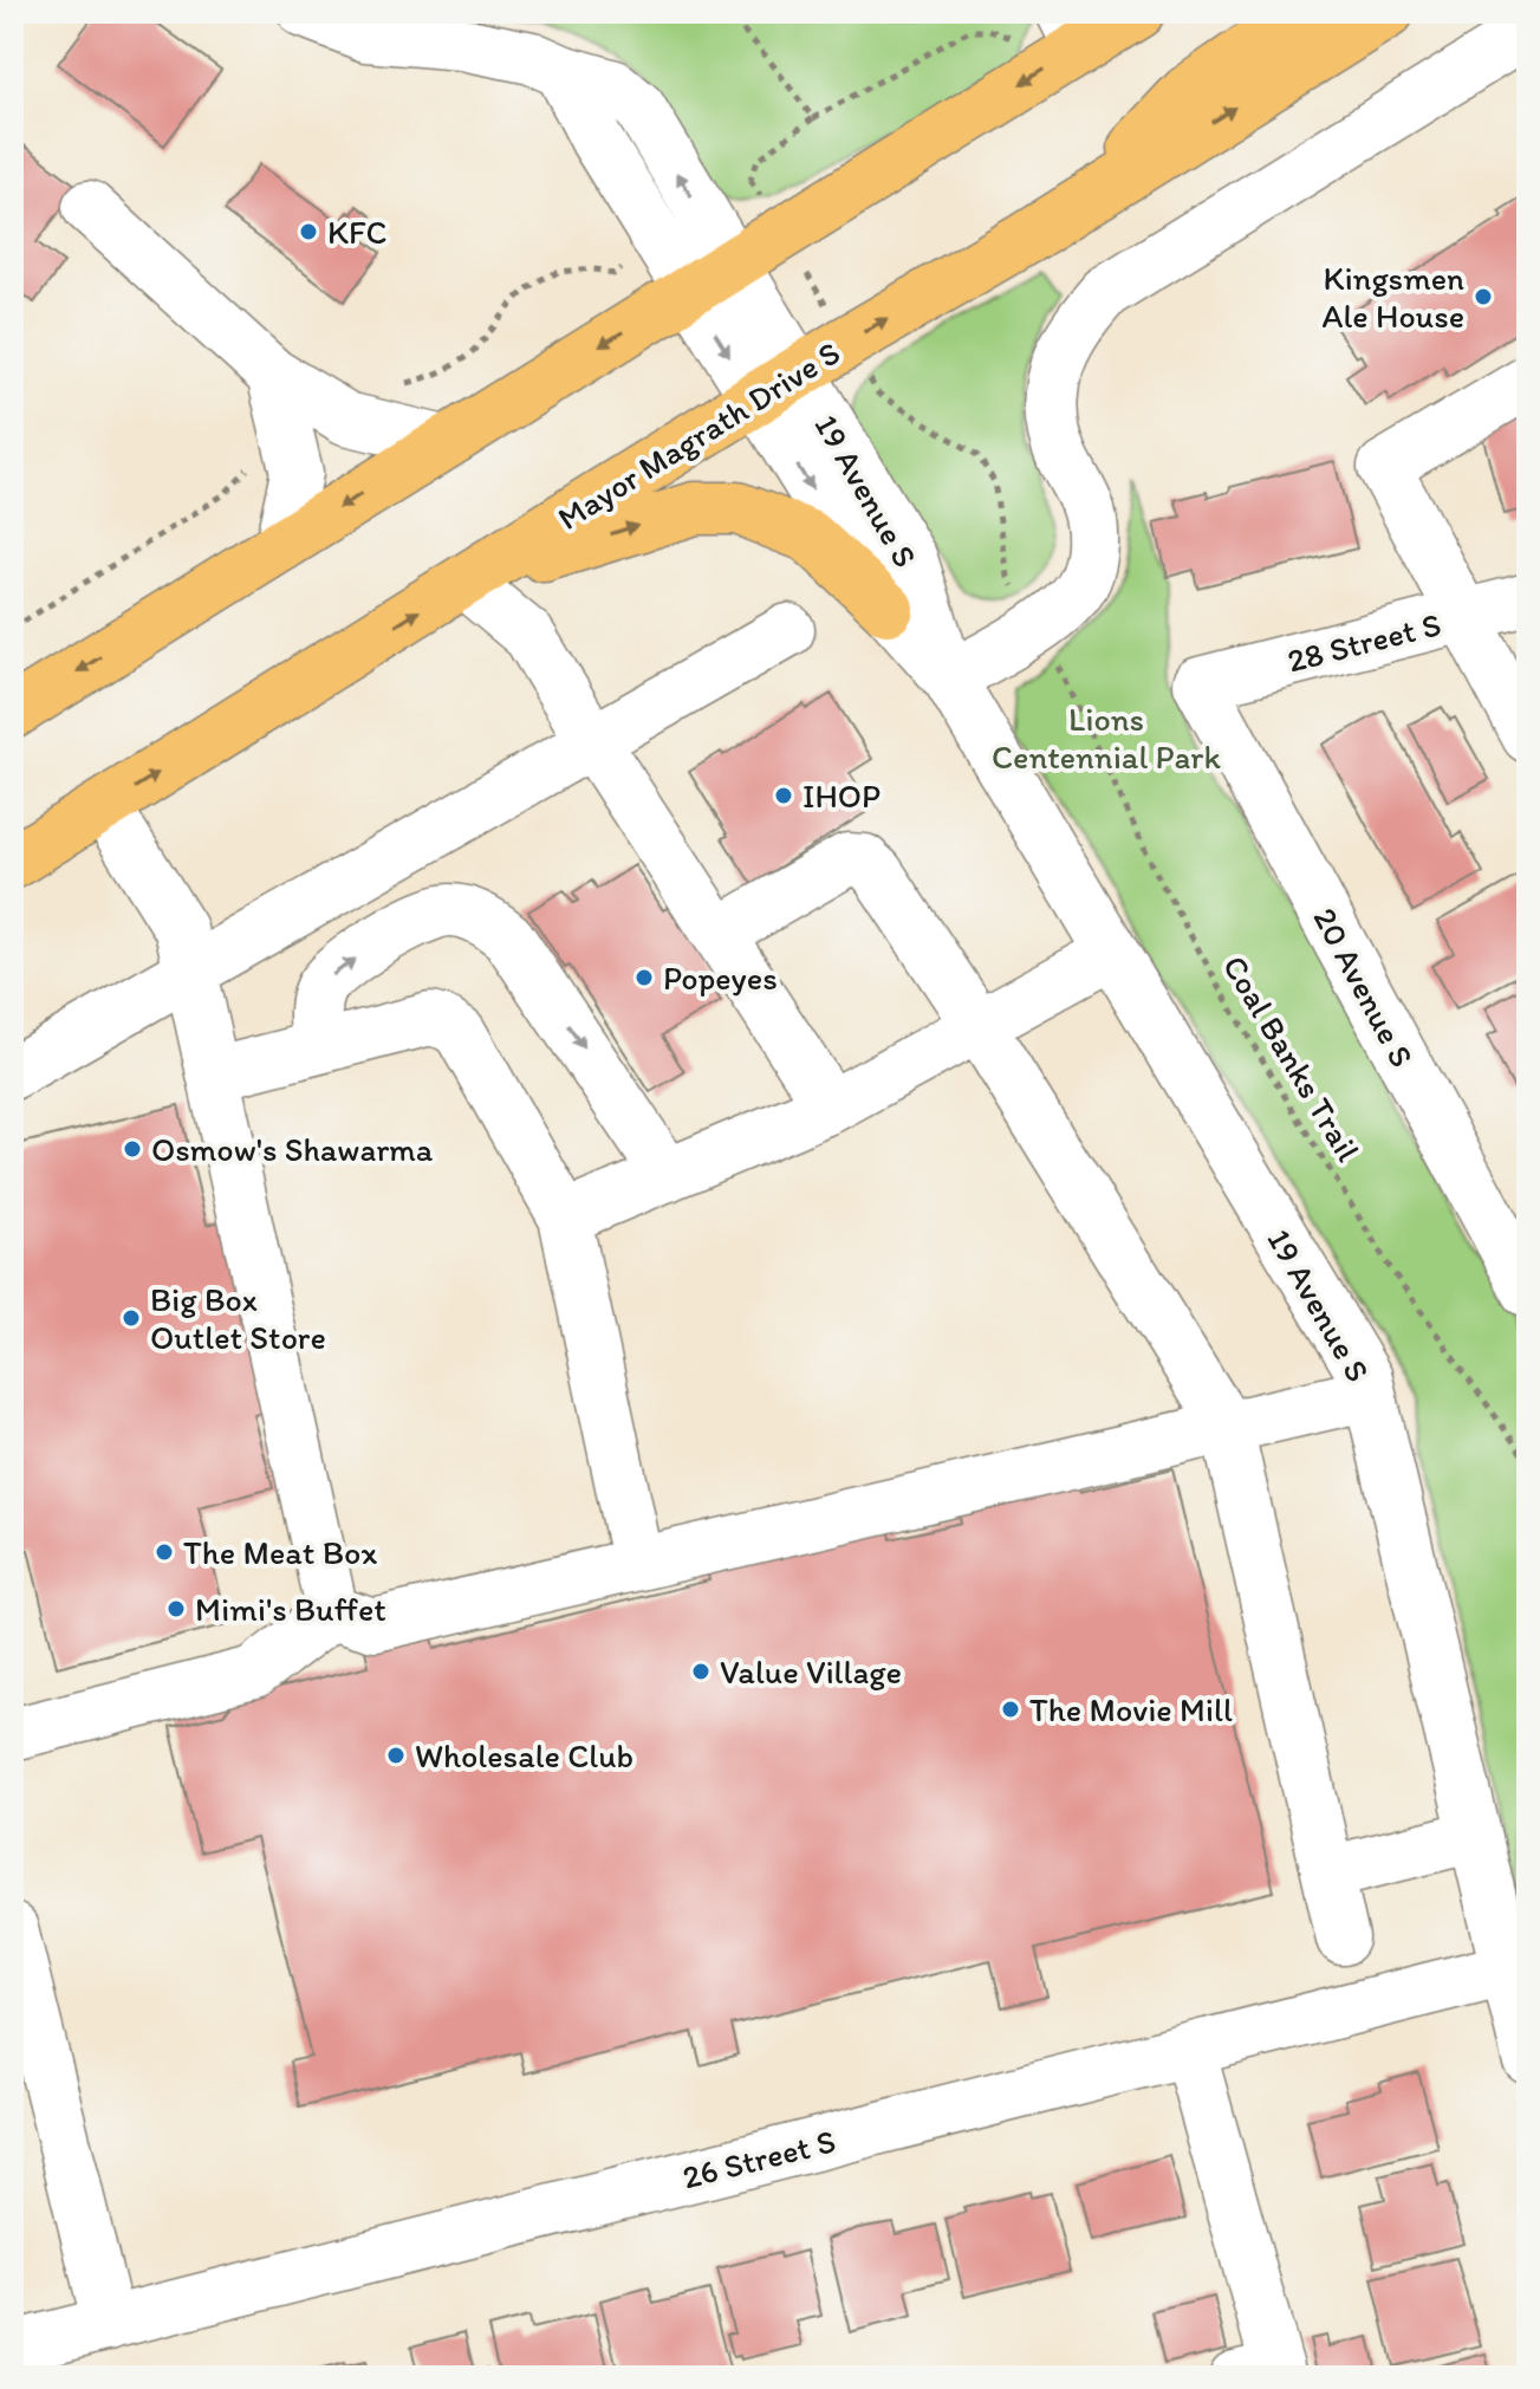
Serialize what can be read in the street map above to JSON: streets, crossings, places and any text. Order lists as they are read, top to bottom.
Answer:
{
  "streets": {
    "main road": ["Mayor Magrath Drive S"],
    "street": [
      "19 Avenue S",
      "28 Street S",
      "20 Avenue S",
      "26 Street S"
    ],
    "path": ["Coal Banks Trail"]
  },
  "crossings": [
    ["Mayor Magrath Drive S", "19 Avenue S"],
    ["19 Avenue S", "26 Street S"],
    ["28 Street S", "20 Avenue S"]
  ],
  "parks": ["Lions Centennial Park"],
  "places": [
    "KFC",
    "Kingsmen Ale House",
    "IHOP",
    "Popeyes",
    "Osmow's Shawarma",
    "Big Box Outlet Store",
    "The Meat Box",
    "Mimi's Buffet",
    "Value Village",
    "The Movie Mill",
    "Wholesale Club"
  ]
}
